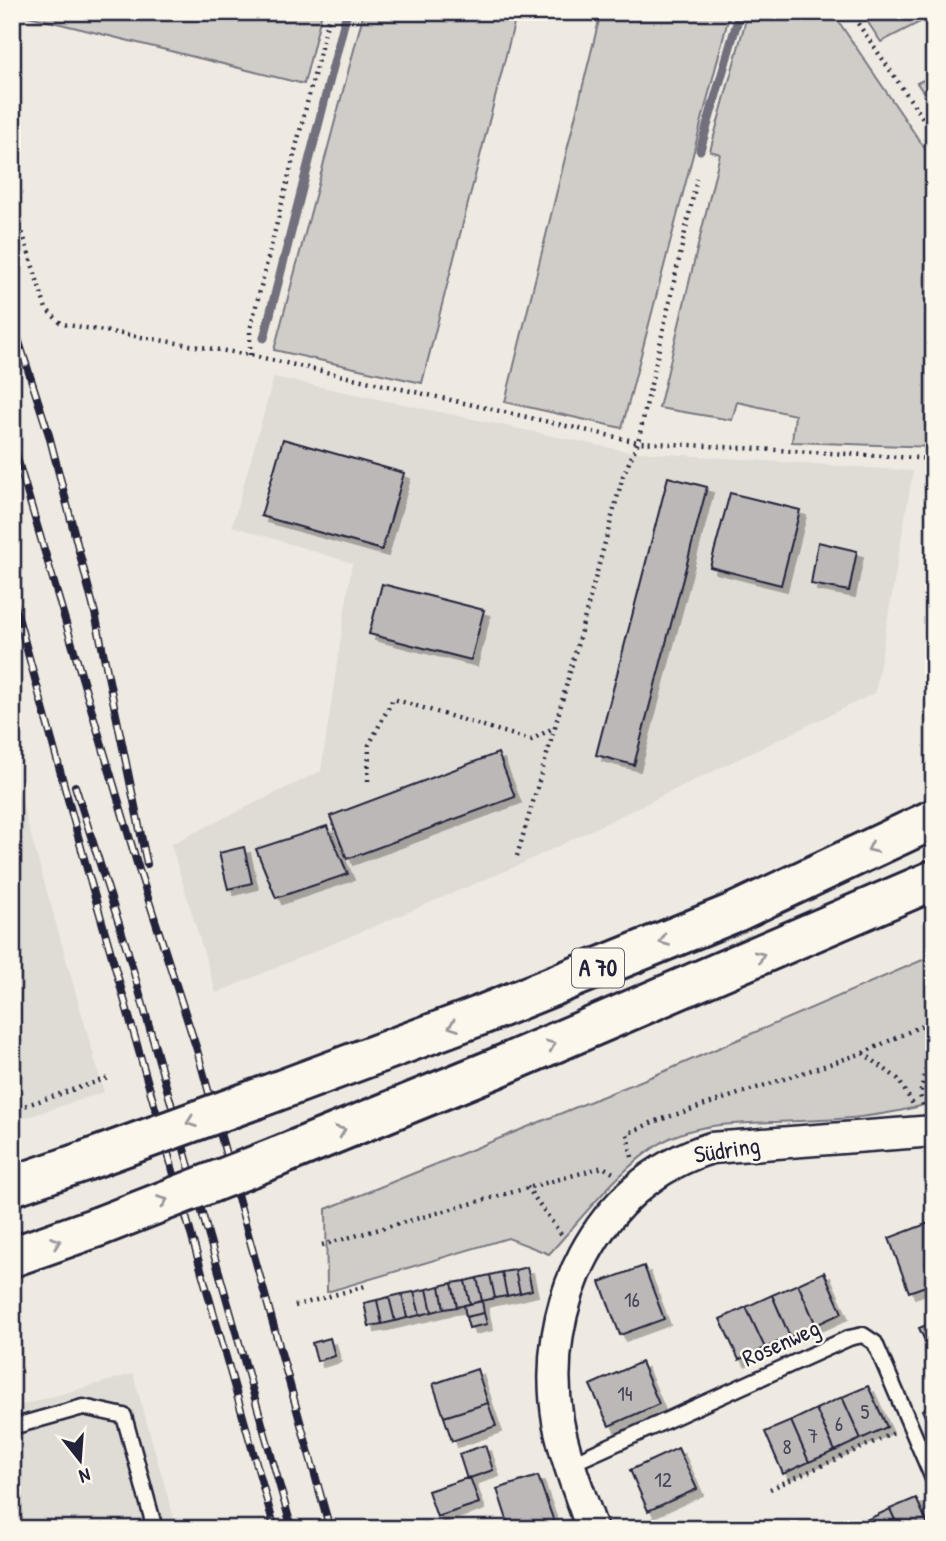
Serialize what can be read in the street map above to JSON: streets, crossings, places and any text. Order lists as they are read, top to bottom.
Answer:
{
  "streets": {
    "highway": ["A 70"],
    "street": ["Südring"],
    "lane": ["Rosenweg"]
  },
  "crossings": [
    ["Südring", "Rosenweg"]
  ],
  "house_numbers": [
    "16",
    "14",
    "5",
    "6",
    "7",
    "8",
    "12"
  ],
  "north": "bottom"
}
